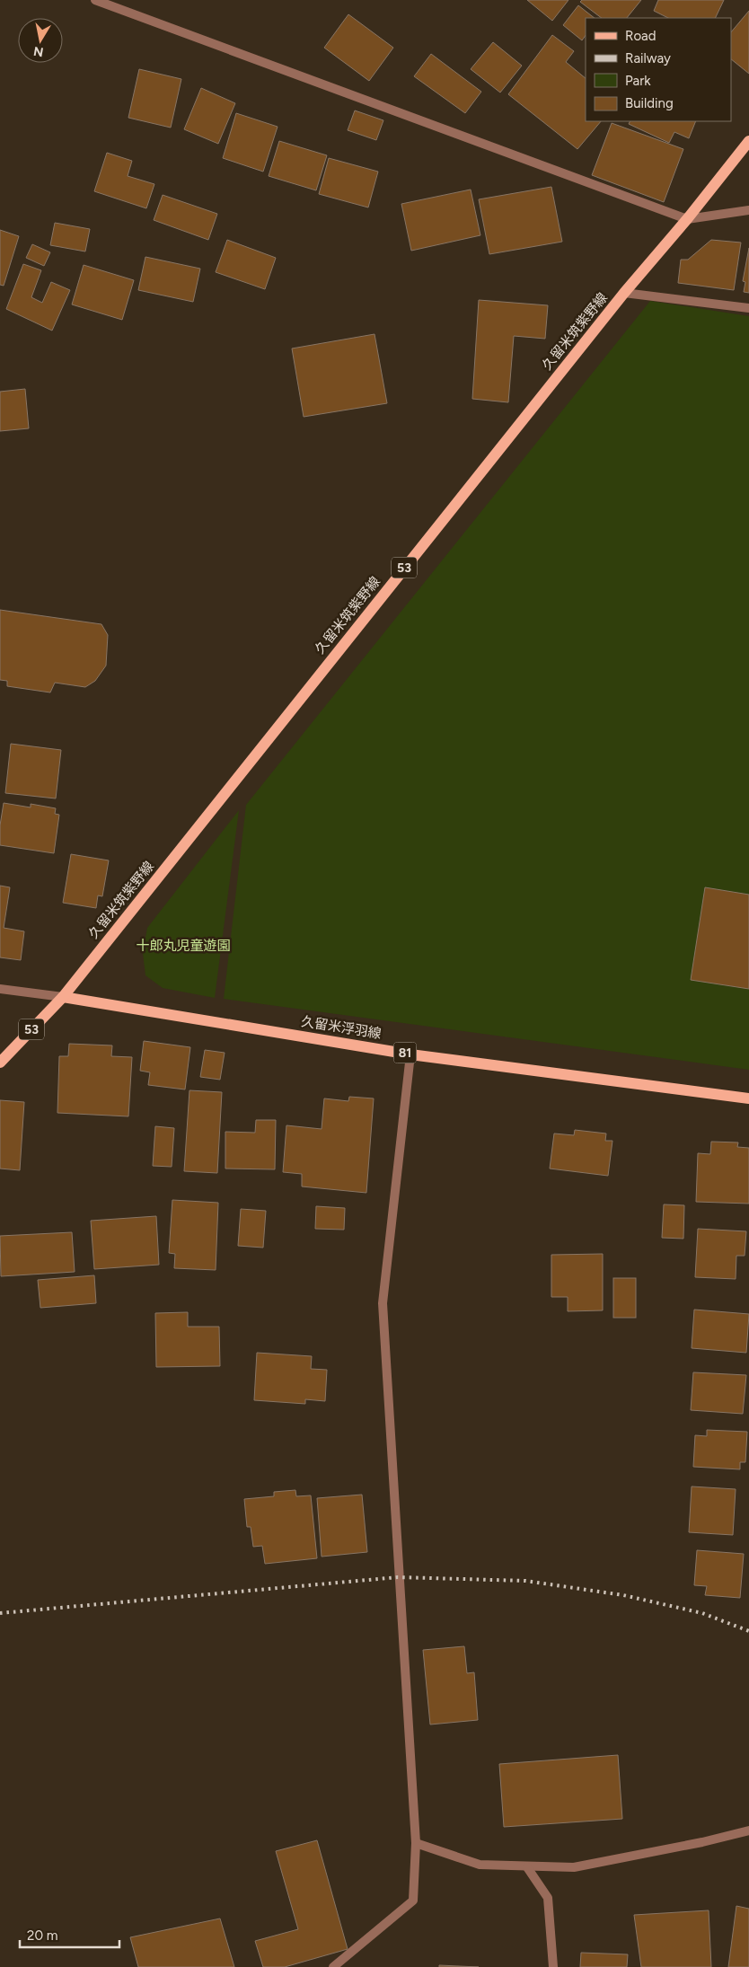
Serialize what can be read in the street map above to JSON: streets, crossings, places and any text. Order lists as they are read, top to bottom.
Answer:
{
  "streets": {
    "main road": [
      "久留米筑紫野線",
      "53",
      "久留米浮羽線",
      "81"
    ]
  },
  "crossings": [
    ["久留米筑紫野線", "久留米浮羽線"]
  ],
  "parks": ["十郎丸児童遊園"],
  "legend": [
    "Road",
    "Railway",
    "Park",
    "Building"
  ],
  "scale_bar": "20 m",
  "north": "bottom"
}
